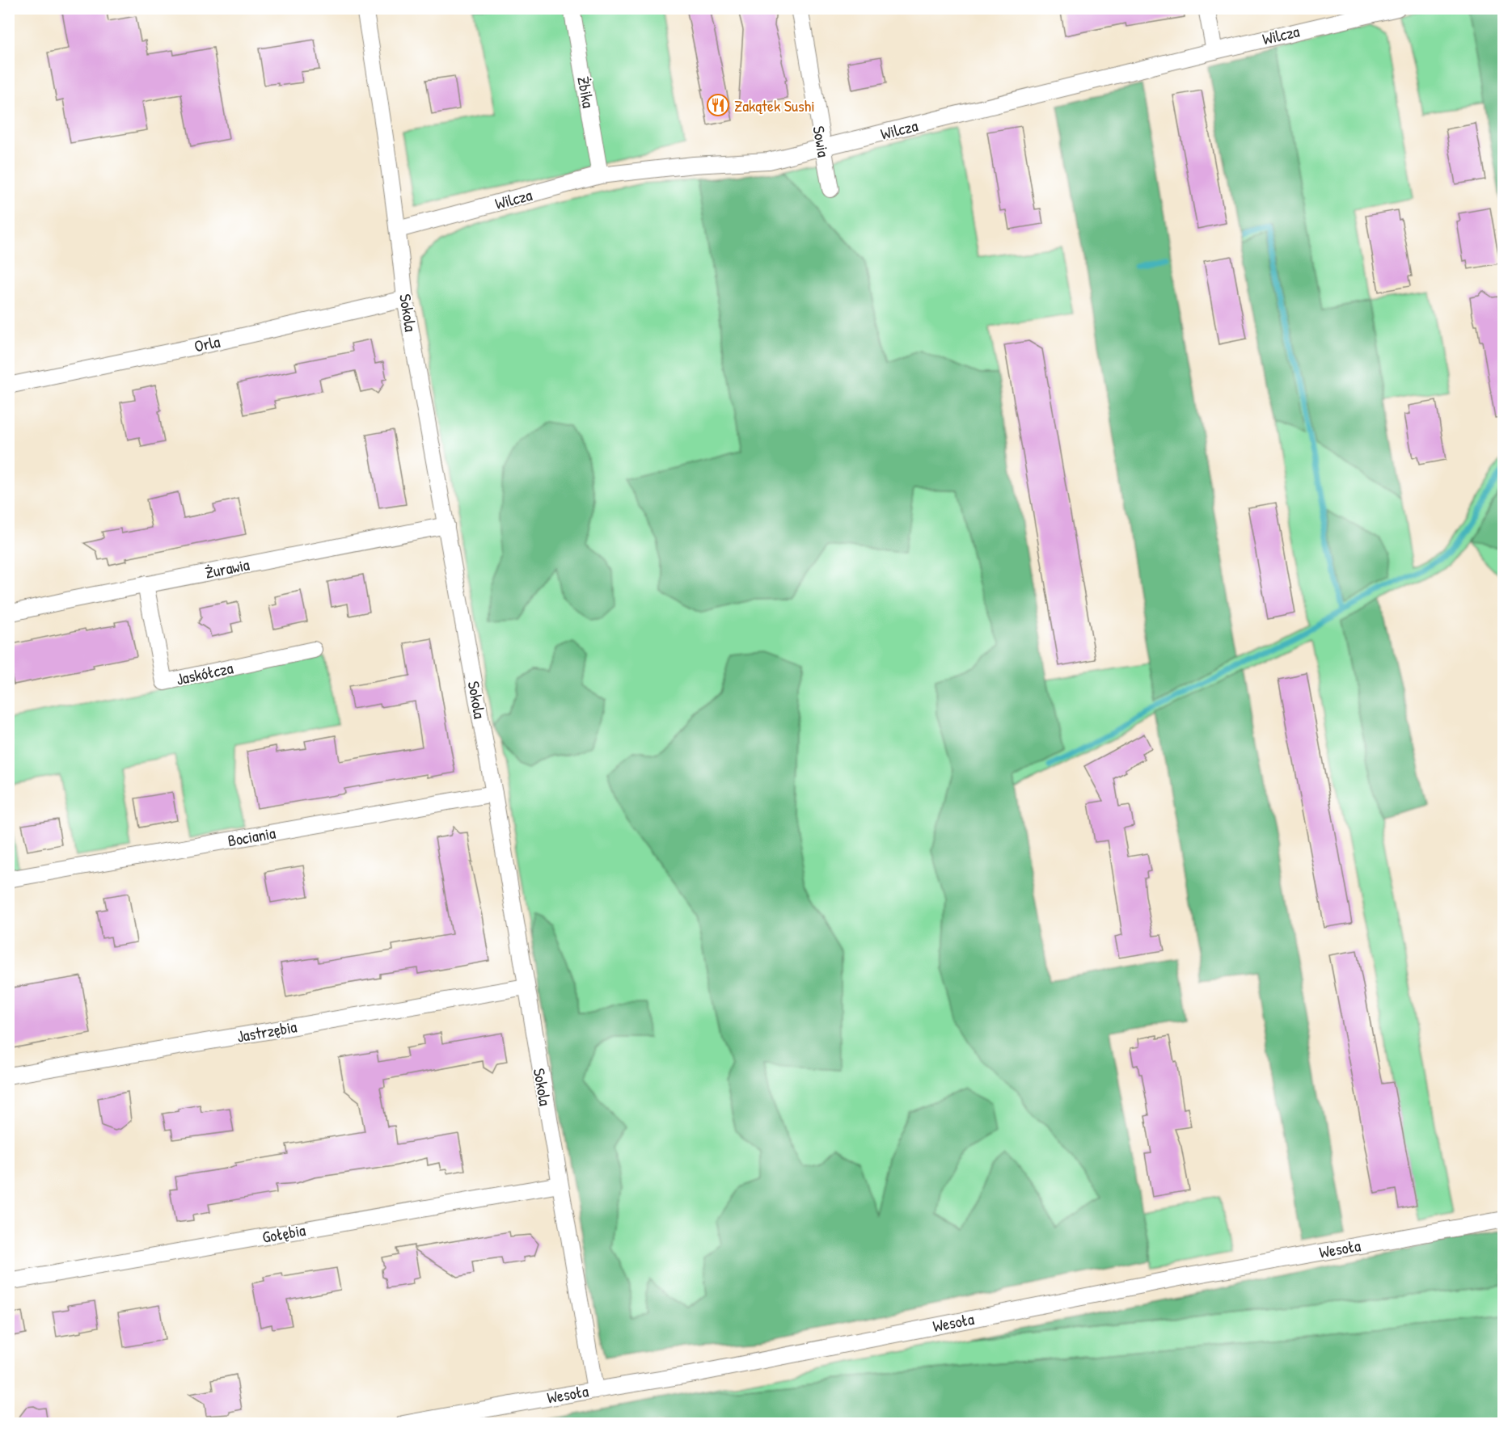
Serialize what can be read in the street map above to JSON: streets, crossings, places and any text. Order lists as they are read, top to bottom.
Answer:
{
  "streets": {
    "street": [
      "Wilcza",
      "Żbika",
      "Sowia",
      "Sokola",
      "Orla",
      "Żurawia",
      "Jaskółcza",
      "Bociania",
      "Jastrzębia",
      "Gołębia",
      "Wesoła"
    ]
  },
  "crossings": [
    ["Wilcza", "Żbika"],
    ["Wilcza", "Sowia"],
    ["Wilcza", "Sokola"],
    ["Sokola", "Orla"],
    ["Sokola", "Żurawia"],
    ["Sokola", "Bociania"],
    ["Sokola", "Jastrzębia"],
    ["Sokola", "Gołębia"],
    ["Sokola", "Wesoła"],
    ["Żurawia", "Jaskółcza"]
  ],
  "places": {
    "restaurant": ["Zakątek Sushi"]
  }
}
